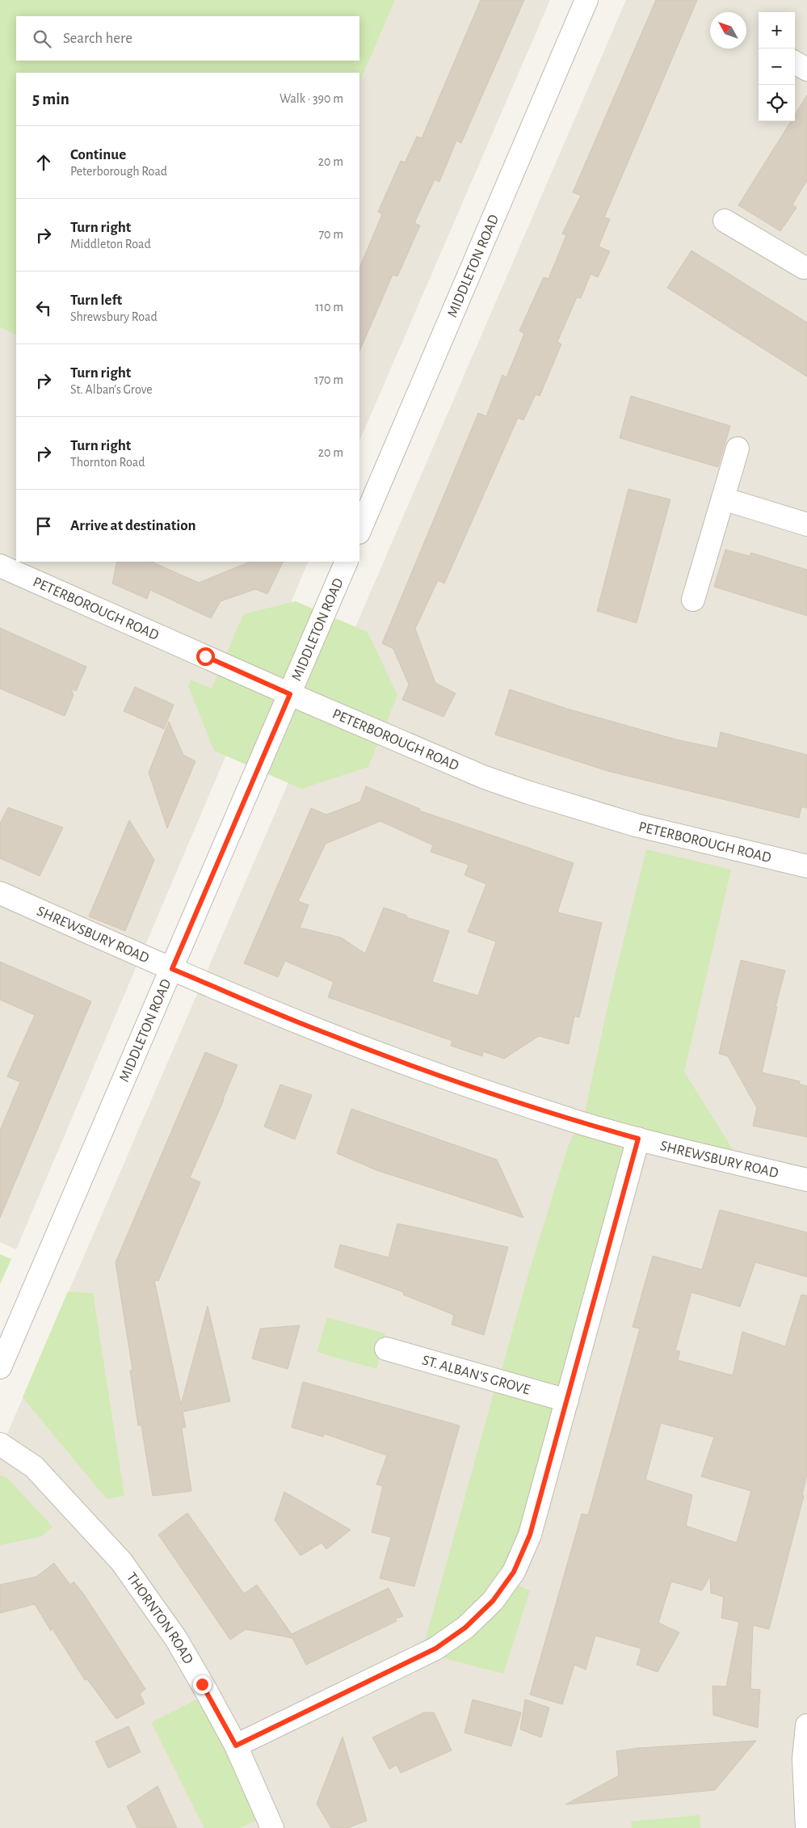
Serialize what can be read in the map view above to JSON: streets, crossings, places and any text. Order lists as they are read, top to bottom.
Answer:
{
  "streets": {
    "street": [
      "MIDDLETON ROAD",
      "PETERBOROUGH ROAD",
      "SHREWSBURY ROAD",
      "ST. ALBAN'S GROVE",
      "THORNTON ROAD"
    ]
  },
  "crossings": [
    ["MIDDLETON ROAD", "PETERBOROUGH ROAD"],
    ["MIDDLETON ROAD", "SHREWSBURY ROAD"]
  ],
  "north": "top left",
  "page": {
    "map_buttons": ["+", "−"],
    "search": "Search here",
    "heading": ["5 min", "Walk · 390 m"],
    "list": [
      ["Continue", "Peterborough Road", "20 m"],
      ["Turn right", "Middleton Road", "70 m"],
      ["Turn left", "Shrewsbury Road", "110 m"],
      ["Turn right", "St. Alban's Grove", "170 m"],
      ["Turn right", "Thornton Road", "20 m"],
      "Arrive at destination"
    ]
  }
}
